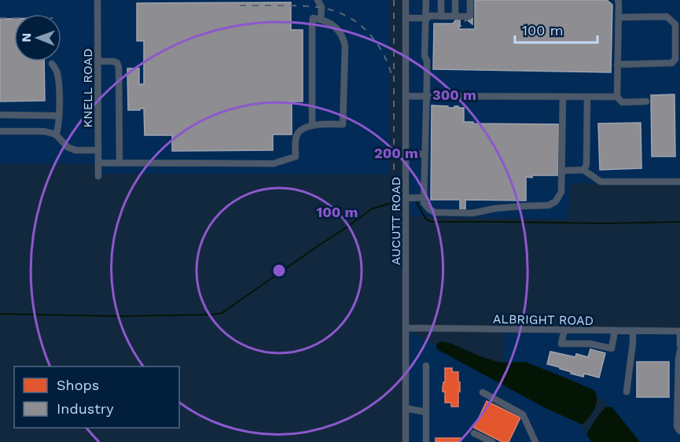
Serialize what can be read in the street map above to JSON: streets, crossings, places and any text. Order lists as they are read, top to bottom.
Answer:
{
  "streets": {
    "street": ["KNELL ROAD", "AUCUTT ROAD", "ALBRIGHT ROAD"]
  },
  "crossings": [
    ["AUCUTT ROAD", "ALBRIGHT ROAD"]
  ],
  "legend": ["Shops", "Industry"],
  "scale_bar": "100 m",
  "north": "left",
  "rings": ["300 m", "200 m", "100 m"]
}
